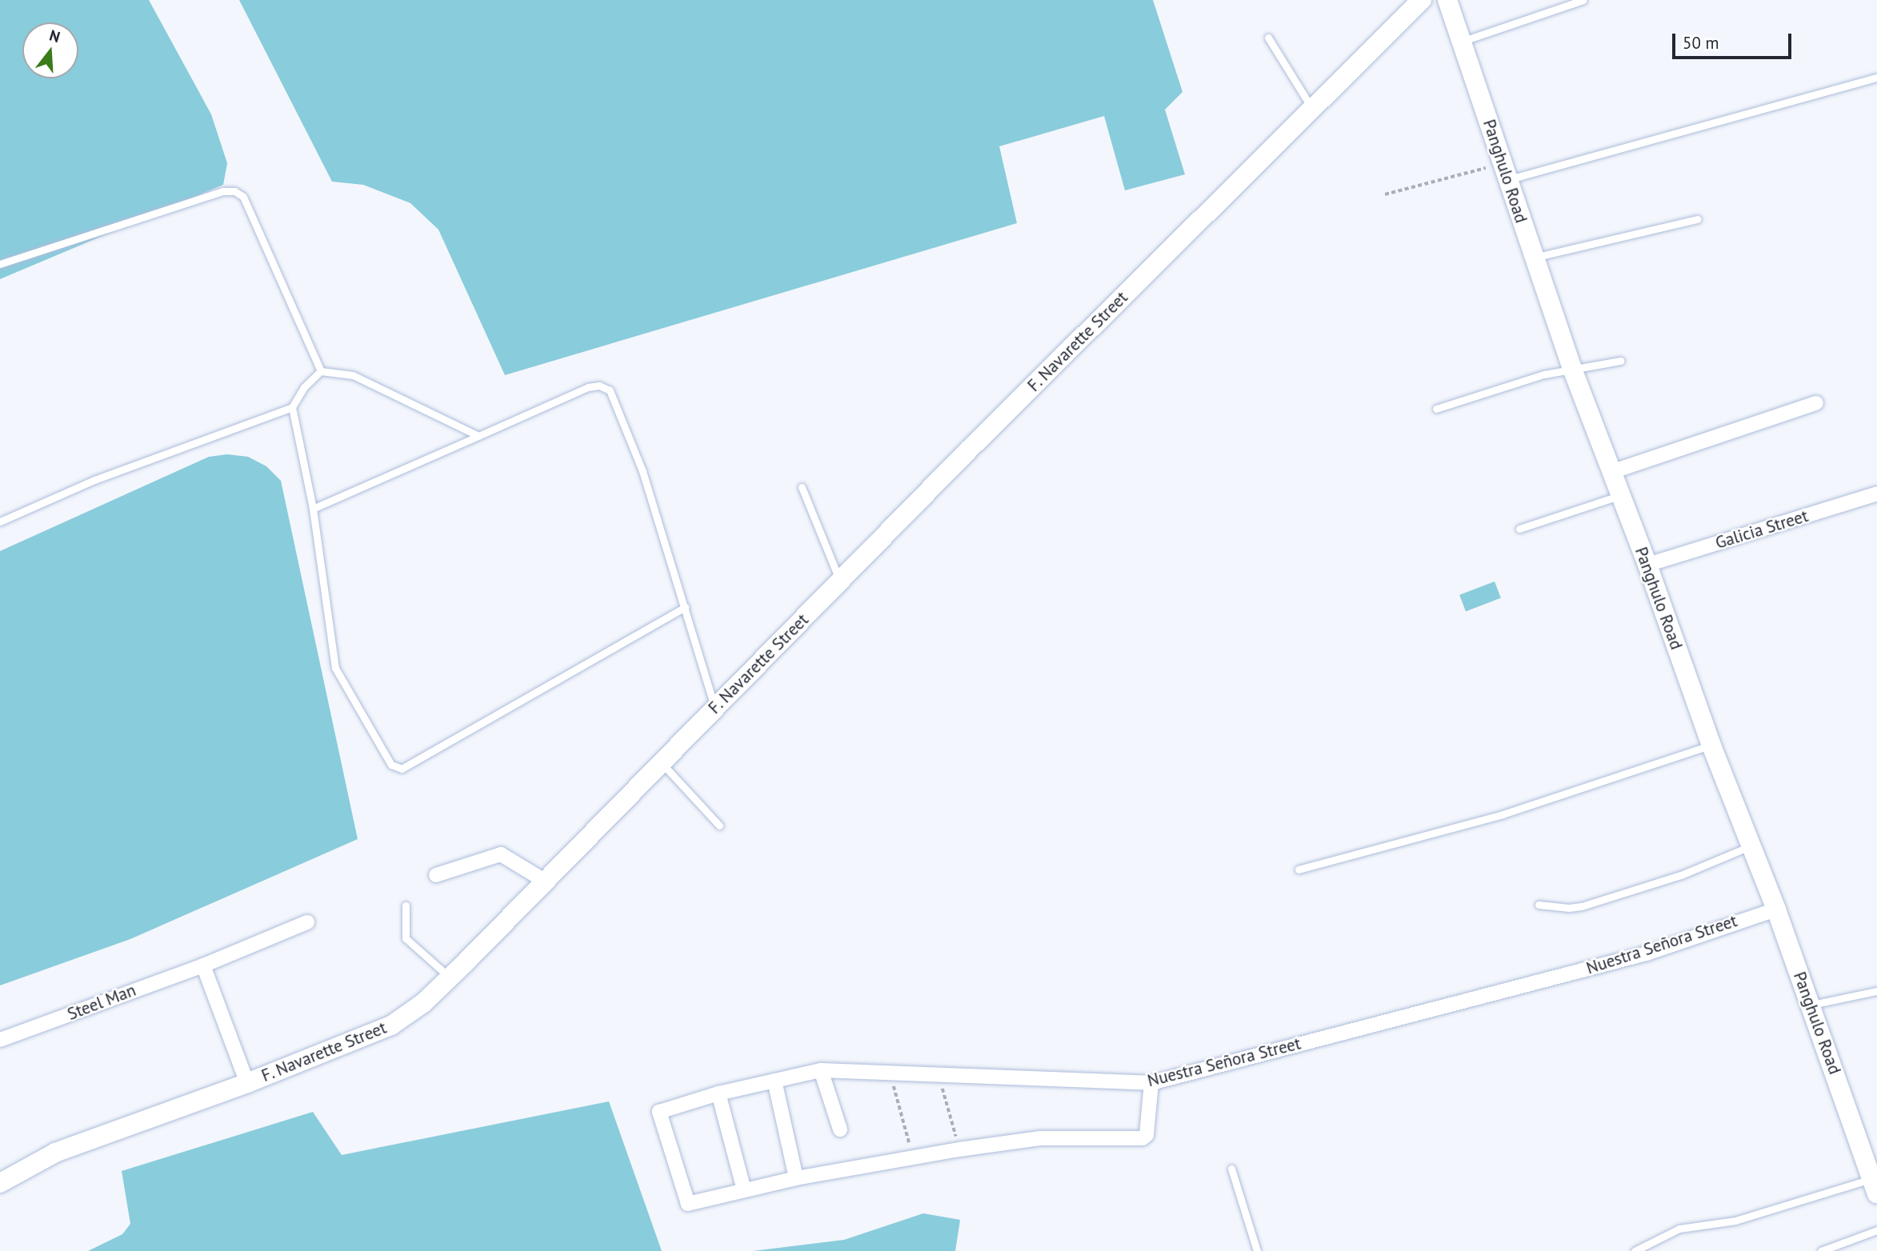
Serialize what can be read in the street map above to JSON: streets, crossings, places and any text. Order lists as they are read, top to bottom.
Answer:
{
  "streets": {
    "main road": ["Panghulo Road", "F. Navarette Street"],
    "street": ["Galicia Street", "Nuestra Señora Street", "Steel Man"]
  },
  "crossings": [
    ["Panghulo Road", "Galicia Street"],
    ["Panghulo Road", "Nuestra Señora Street"]
  ],
  "scale_bar": "50 m",
  "north": "top"
}
